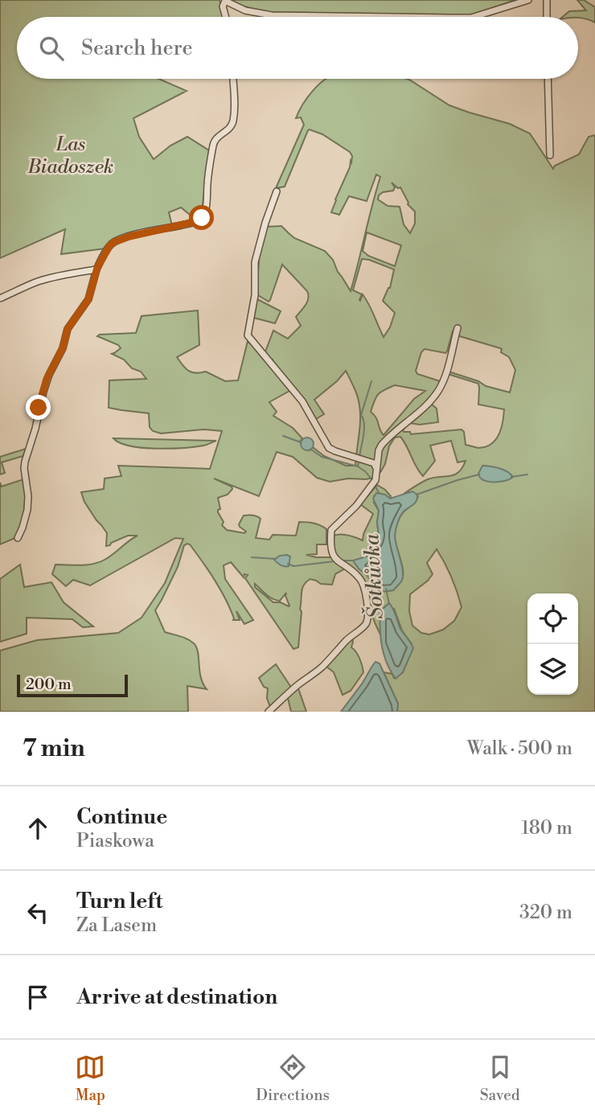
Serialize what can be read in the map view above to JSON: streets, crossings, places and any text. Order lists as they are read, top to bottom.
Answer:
{
  "water": ["Šotkůvka"],
  "parks": ["Las Biadoszek"],
  "scale_bar": "200 m",
  "page": {
    "search": "Search here",
    "scale": "200 m",
    "heading": ["7 min", "Walk · 500 m"],
    "list": [
      ["Continue", "Piaskowa", "180 m"],
      ["Turn left", "Za Lasem", "320 m"],
      "Arrive at destination"
    ],
    "nav": ["Map", "Directions", "Saved"]
  }
}
